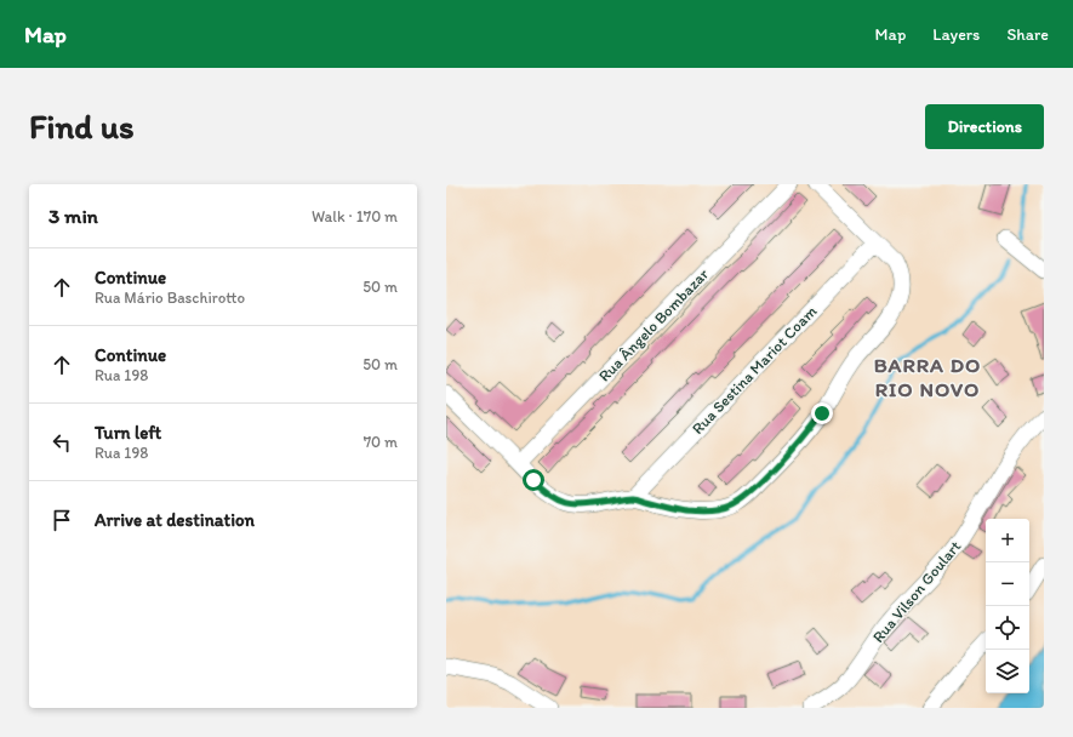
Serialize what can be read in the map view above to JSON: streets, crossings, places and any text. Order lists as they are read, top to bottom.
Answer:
{
  "streets": {
    "street": ["Rua Ângelo Bombazar", "Rua Sestina Mariot Coam", "Rua Vilson Goulart"]
  },
  "districts": ["BARRA DO RIO NOVO"],
  "page": {
    "header": "Map",
    "nav": ["Map", "Layers", "Share"],
    "buttons": "Directions",
    "title": "Find us",
    "heading": ["3 min", "Walk · 170 m"],
    "list": [
      ["Continue", "Rua Mário Baschirotto", "50 m"],
      ["Continue", "Rua 198", "50 m"],
      ["Turn left", "Rua 198", "70 m"],
      "Arrive at destination"
    ],
    "map_buttons": ["+", "−"]
  }
}
